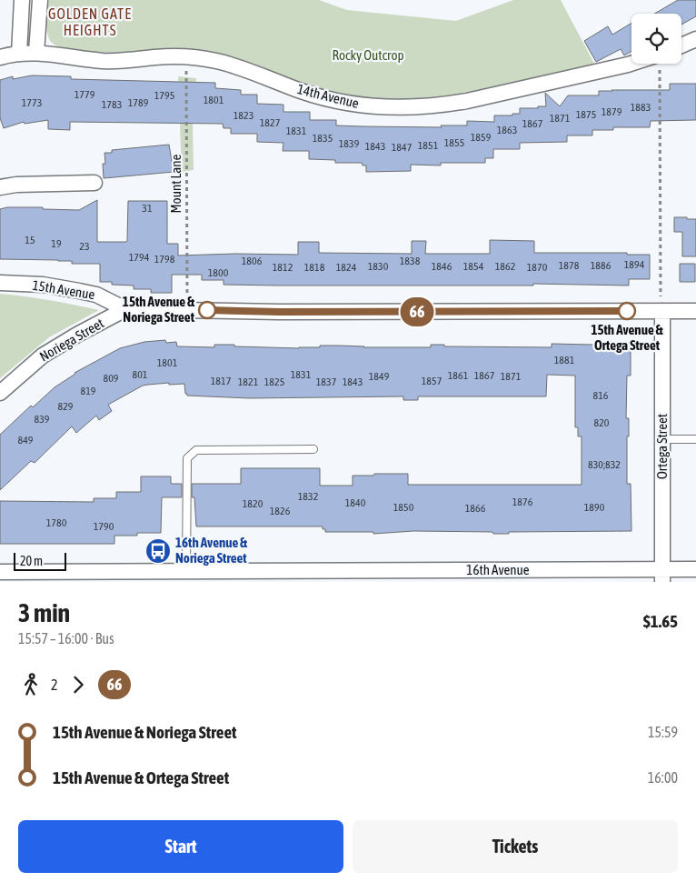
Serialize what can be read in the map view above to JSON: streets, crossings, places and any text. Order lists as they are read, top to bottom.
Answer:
{
  "streets": {
    "street": [
      "14th Avenue",
      "15th Avenue",
      "Noriega Street",
      "Ortega Street",
      "16th Avenue"
    ],
    "path": ["Mount Lane"]
  },
  "crossings": [
    ["14th Avenue", "Mount Lane"],
    ["Mount Lane", "15th Avenue"],
    ["15th Avenue", "Noriega Street"],
    ["15th Avenue", "Ortega Street"],
    ["Ortega Street", "16th Avenue"]
  ],
  "districts": ["GOLDEN GATE HEIGHTS"],
  "parks": ["Rocky Outcrop"],
  "places": {
    "other": ["15th Avenue & Noriega Street", "15th Avenue & Ortega Street"],
    "bus stop": ["16th Avenue & Noriega Street"]
  },
  "lines": ["bus line 66"],
  "house_numbers": [
    "1779",
    "1795",
    "1801",
    "1773",
    "1789",
    "1783",
    "1883",
    "1879",
    "1875",
    "1823",
    "1871",
    "1827",
    "1867",
    "1863",
    "1831",
    "1859",
    "1835",
    "1855",
    "1839",
    "1851",
    "1843",
    "1847",
    "31",
    "15",
    "19",
    "23",
    "1794",
    "1798",
    "1806",
    "1838",
    "1894",
    "1878",
    "1886",
    "1830",
    "1846",
    "1854",
    "1862",
    "1812",
    "1818",
    "1824",
    "1870",
    "1800",
    "1881",
    "1801",
    "801",
    "1831",
    "1861",
    "1867",
    "1849",
    "1871",
    "809",
    "1817",
    "1857",
    "1821",
    "1825",
    "1837",
    "1843",
    "819",
    "816",
    "829",
    "839",
    "820",
    "849",
    "830;832",
    "1832",
    "1876",
    "1840",
    "1820",
    "1850",
    "1890",
    "1866",
    "1826",
    "1780",
    "1790"
  ],
  "scale_bar": "20 m",
  "page": {
    "on_map": "66",
    "scale": "20 m",
    "heading": ["3 min", "15:57 – 16:00 · Bus", "$1.65"],
    "legs": ["2", "66"],
    "list": [
      {
        "name": "15th Avenue & Noriega Street",
        "value": "15:59"
      },
      {
        "name": "15th Avenue & Ortega Street",
        "value": "16:00"
      }
    ],
    "buttons": ["Start", "Tickets"]
  }
}
